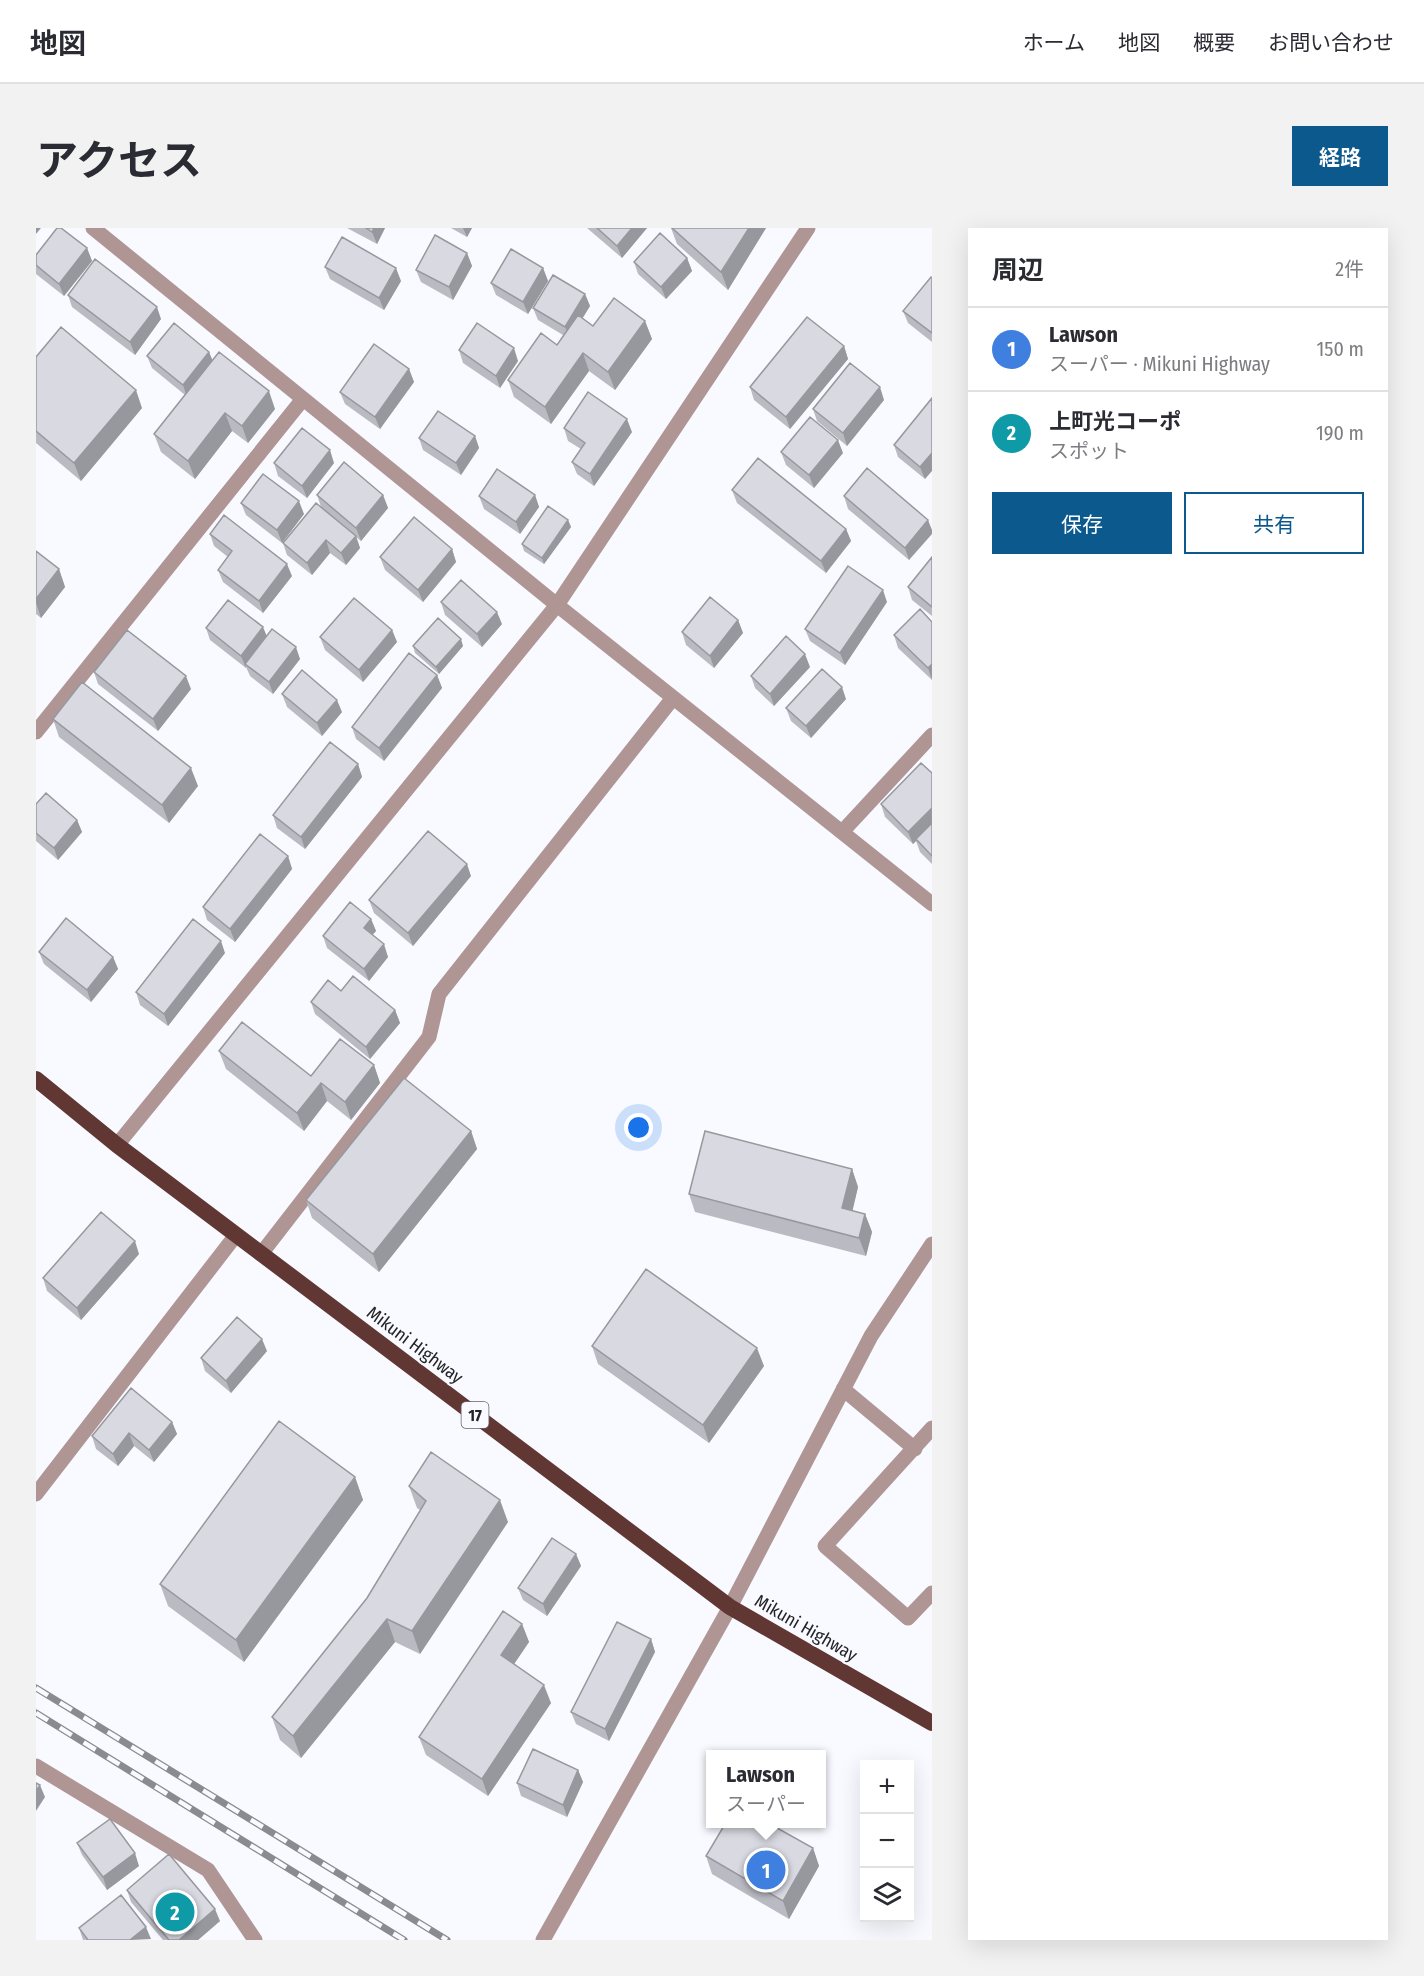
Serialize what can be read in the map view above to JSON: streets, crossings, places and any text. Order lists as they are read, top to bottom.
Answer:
{
  "streets": {
    "highway": ["Mikuni Highway", "17"]
  },
  "page": {
    "header": "地図",
    "nav": [
      "ホーム",
      "地図",
      "概要",
      "お問い合わせ"
    ],
    "title": "アクセス",
    "buttons": [
      "経路",
      ["保存", "共有"]
    ],
    "heading": ["周辺", "2件"],
    "list": [
      {
        "mark": "1",
        "name": "Lawson",
        "note": "スーパー · Mikuni Highway",
        "value": "150 m"
      },
      {
        "mark": "2",
        "name": "上町光コーポ",
        "note": "スポット",
        "value": "190 m"
      }
    ],
    "popup": ["Lawson", "スーパー"],
    "map_buttons": ["+", "−"],
    "pins": ["1", "2"]
  }
}
